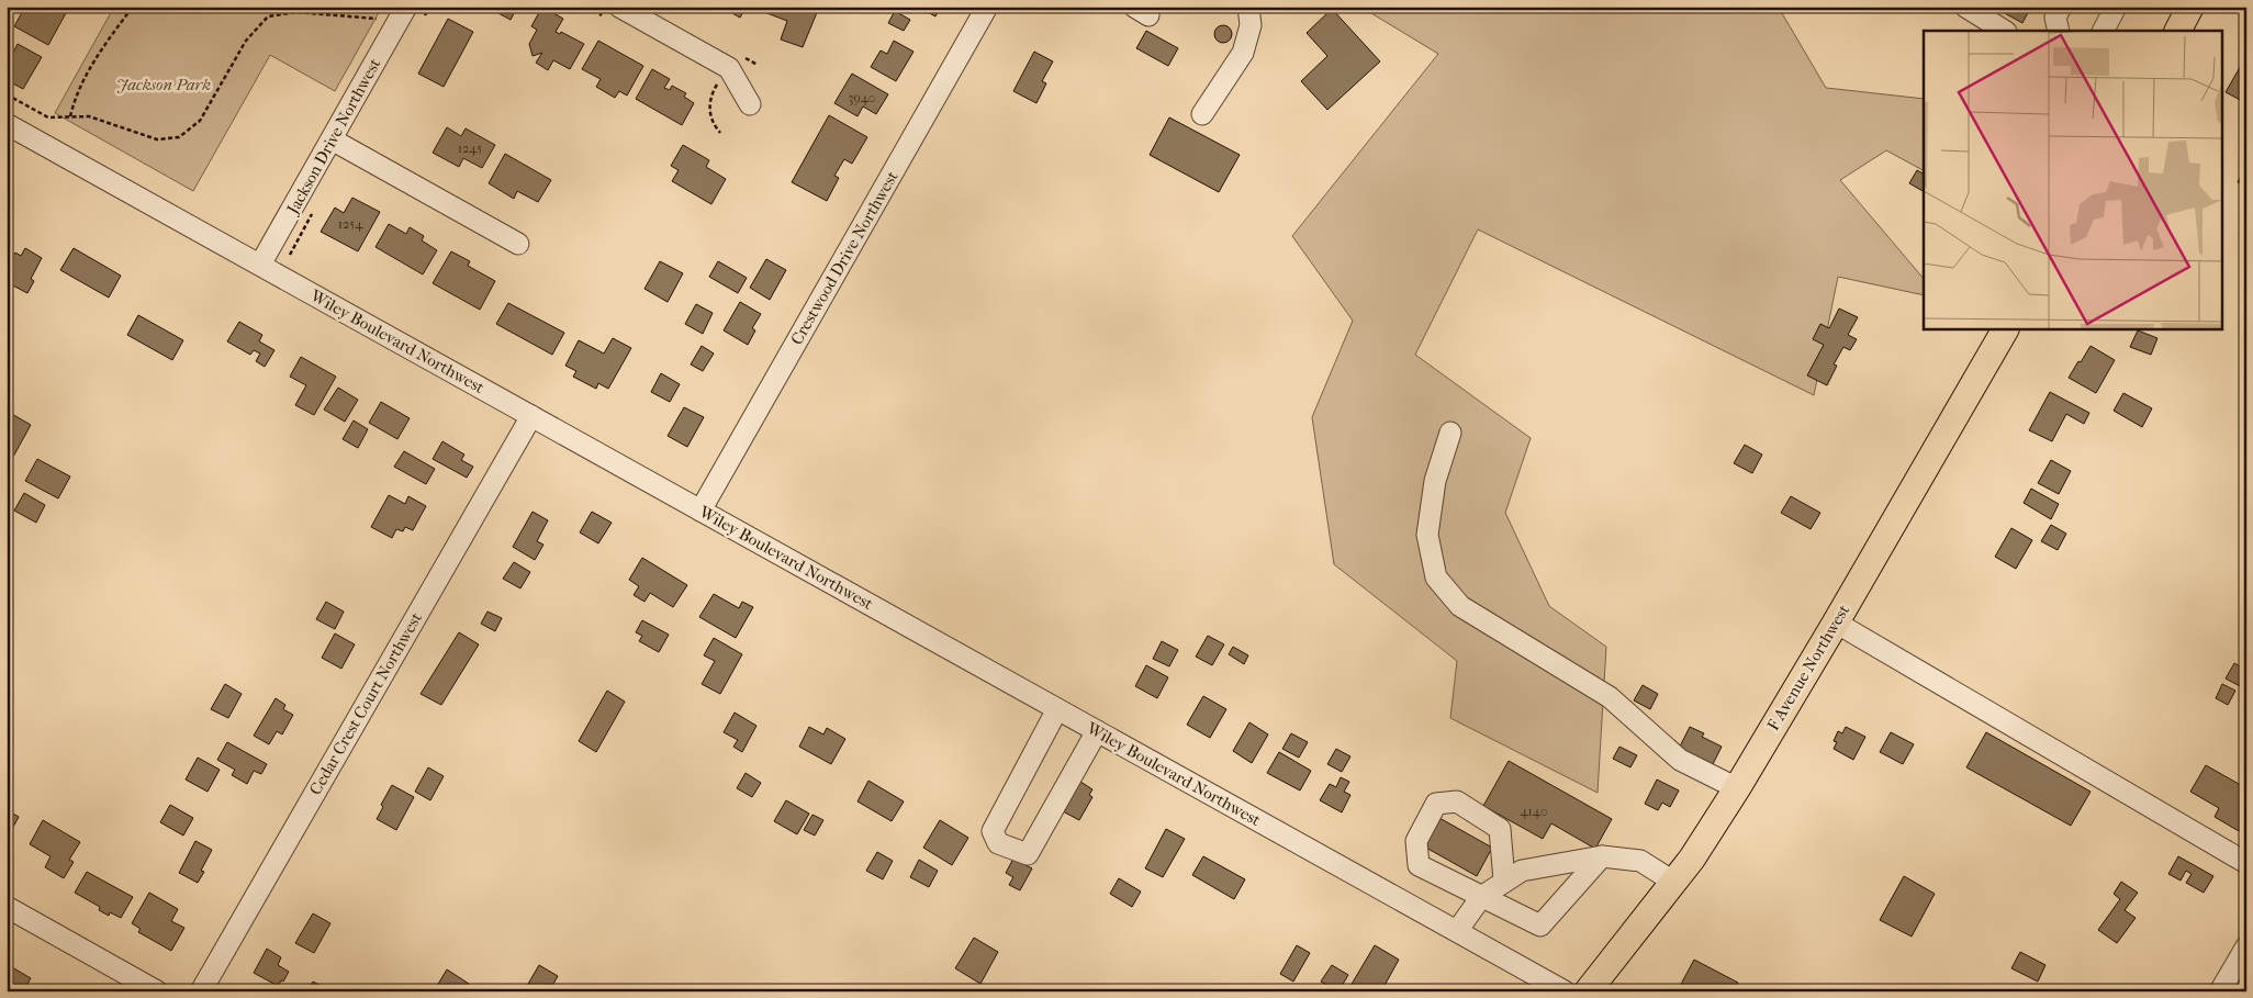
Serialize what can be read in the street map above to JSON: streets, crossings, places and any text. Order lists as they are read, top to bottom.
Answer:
{
  "streets": {
    "main road": ["F Avenue Northwest"],
    "street": [
      "Jackson Drive Northwest",
      "Crestwood Drive Northwest",
      "Wiley Boulevard Northwest",
      "Cedar Crest Court Northwest"
    ]
  },
  "crossings": [
    ["Jackson Drive Northwest", "Wiley Boulevard Northwest"],
    ["Crestwood Drive Northwest", "Wiley Boulevard Northwest"],
    ["Wiley Boulevard Northwest", "Cedar Crest Court Northwest"]
  ],
  "parks": ["Jackson Park"],
  "house_numbers": [
    "3940",
    "1245",
    "1254",
    "4140"
  ]
}
